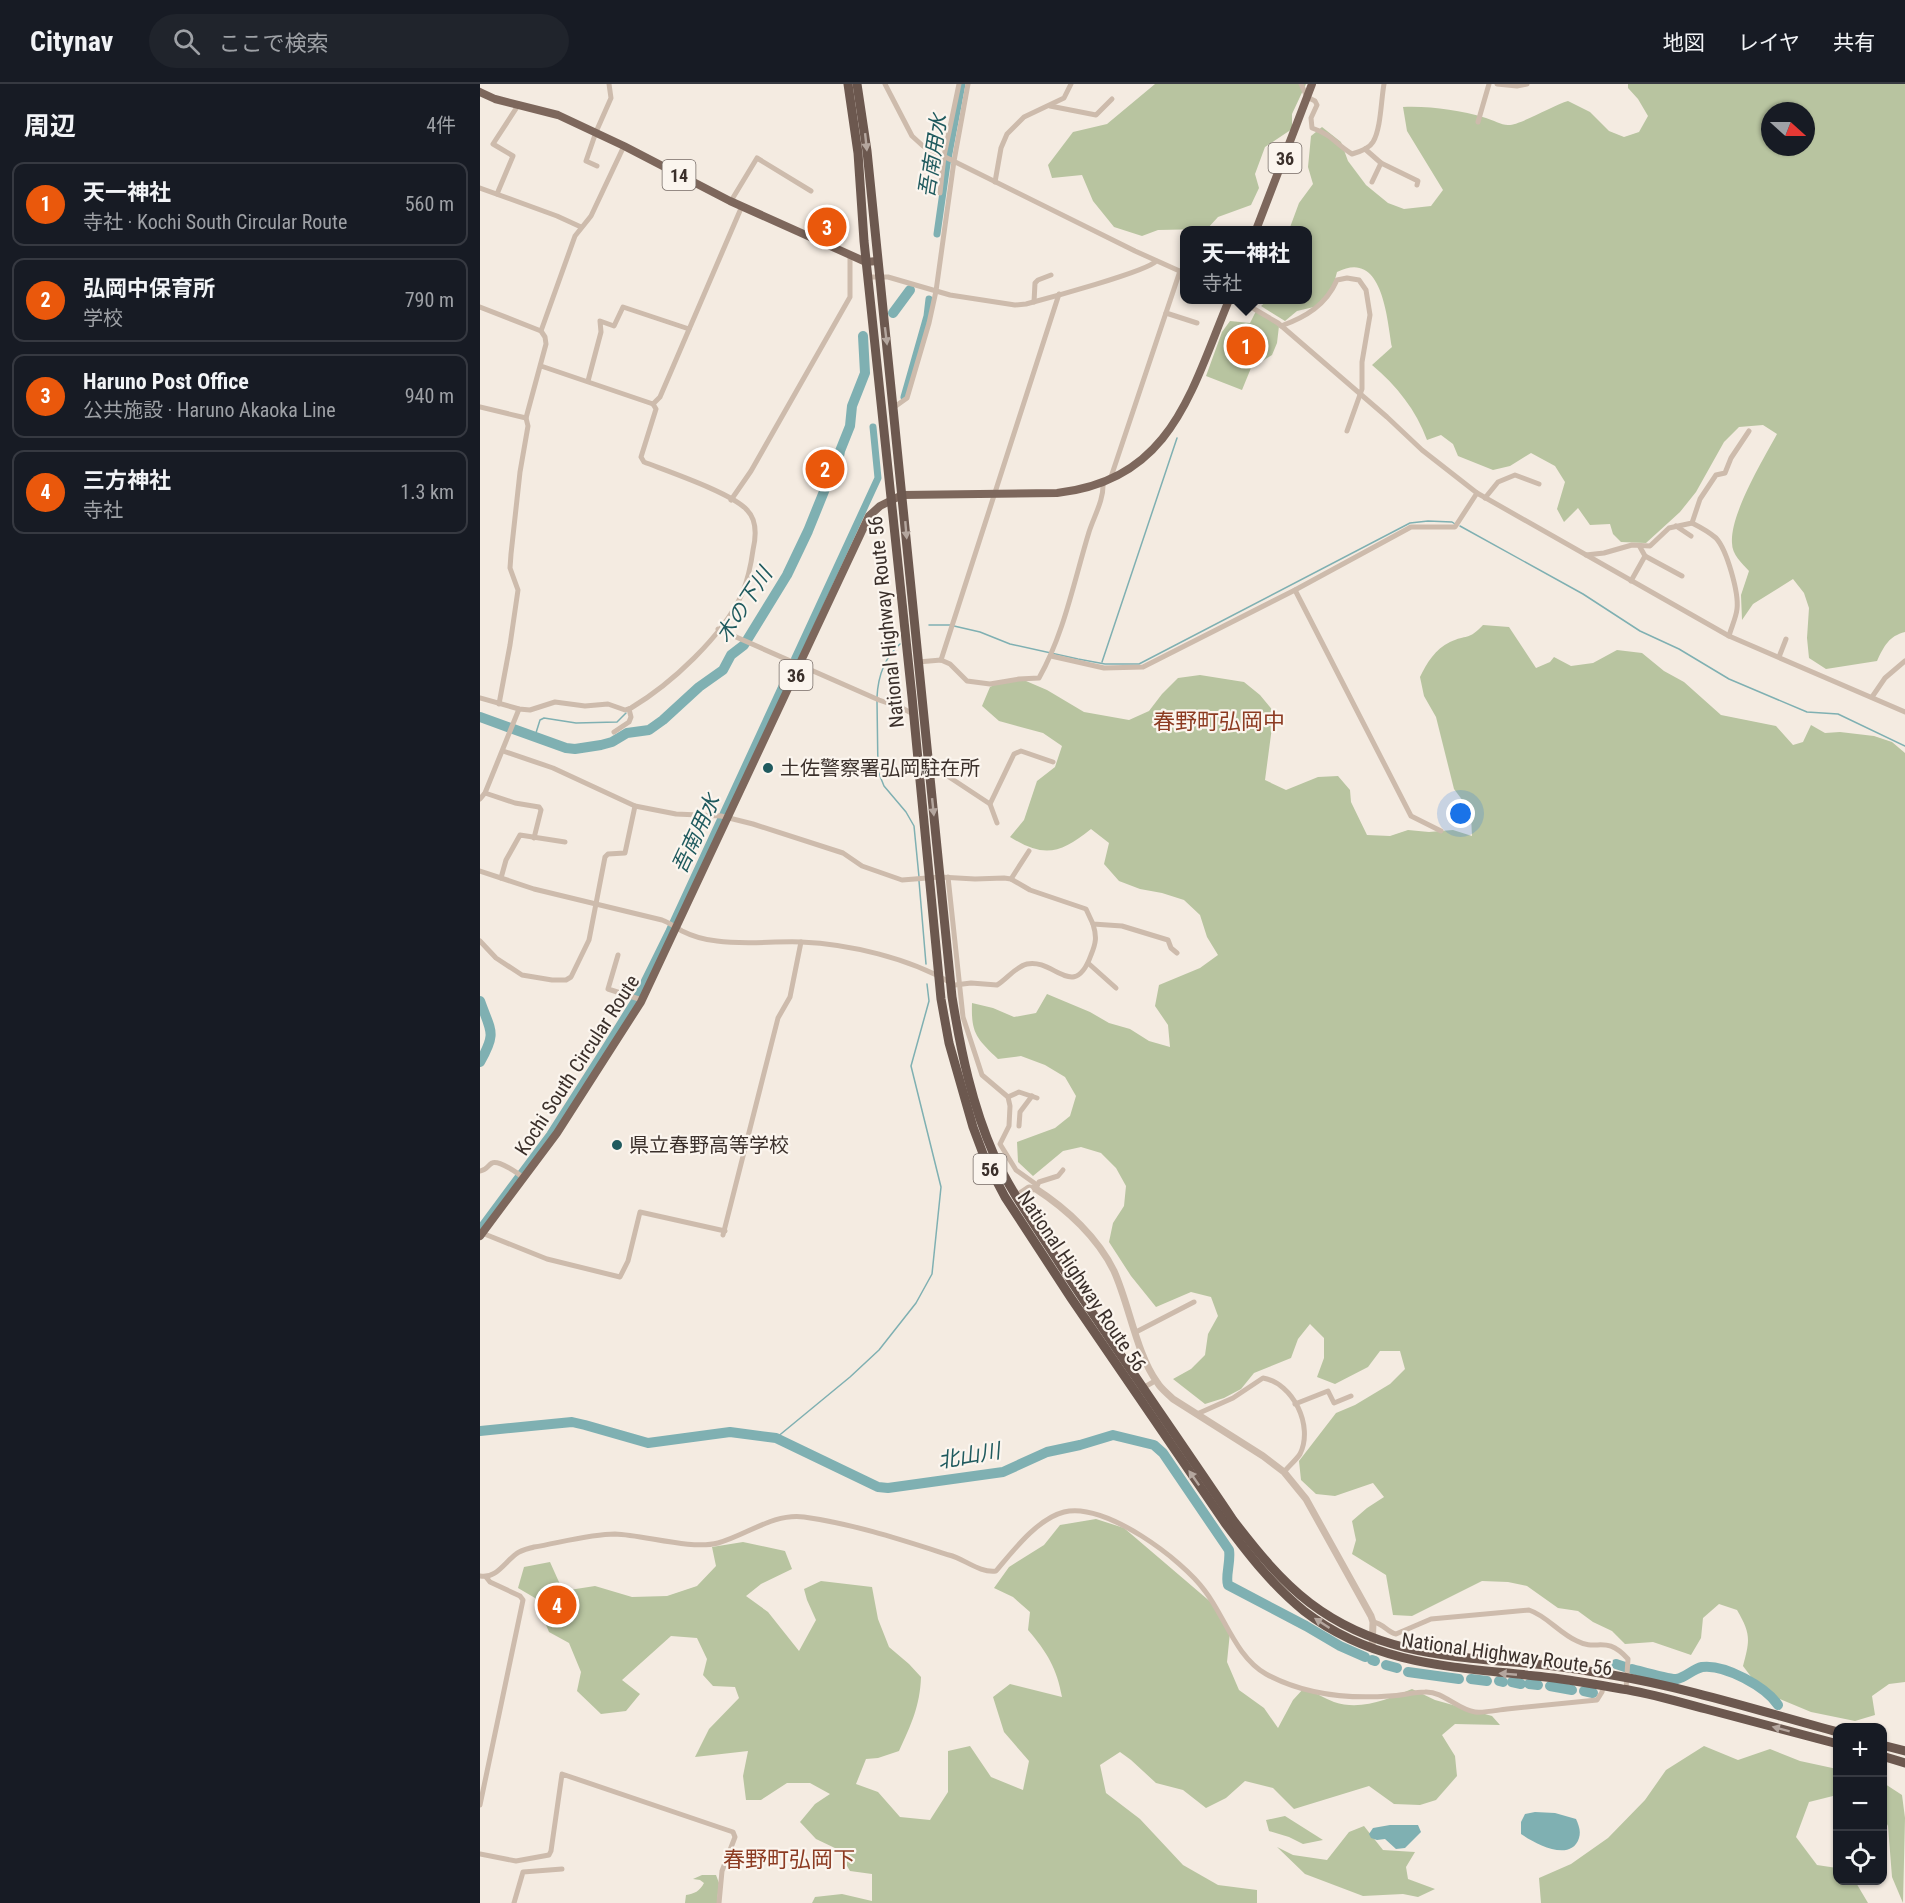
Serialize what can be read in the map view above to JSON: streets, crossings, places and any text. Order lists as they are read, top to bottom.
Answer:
{
  "streets": {
    "highway": ["National Highway Route 56", "56"],
    "main road": ["36", "14", "Kochi South Circular Route"]
  },
  "crossings": [
    ["14", "National Highway Route 56"],
    ["National Highway Route 56", "Kochi South Circular Route"]
  ],
  "districts": ["春野町弘岡中", "春野町弘岡下"],
  "water": ["吾南用水", "木の下川", "北山川"],
  "places": ["土佐警察署弘岡駐在所", "県立春野高等学校"],
  "north": "right",
  "page": {
    "header": "Citynav",
    "search": "ここで検索",
    "nav": ["地図", "レイヤ", "共有"],
    "heading": ["周辺", "4件"],
    "list": [
      {
        "mark": "1",
        "name": "天一神社",
        "note": "寺社 · Kochi South Circular Route",
        "value": "560 m"
      },
      {
        "mark": "2",
        "name": "弘岡中保育所",
        "note": "学校",
        "value": "790 m"
      },
      {
        "mark": "3",
        "name": "Haruno Post Office",
        "note": "公共施設 · Haruno Akaoka Line",
        "value": "940 m"
      },
      {
        "mark": "4",
        "name": "三方神社",
        "note": "寺社",
        "value": "1.3 km"
      }
    ],
    "pins": [
      "3",
      "1",
      "2",
      "4"
    ],
    "popup": ["天一神社", "寺社"],
    "map_buttons": ["+", "−"]
  }
}
